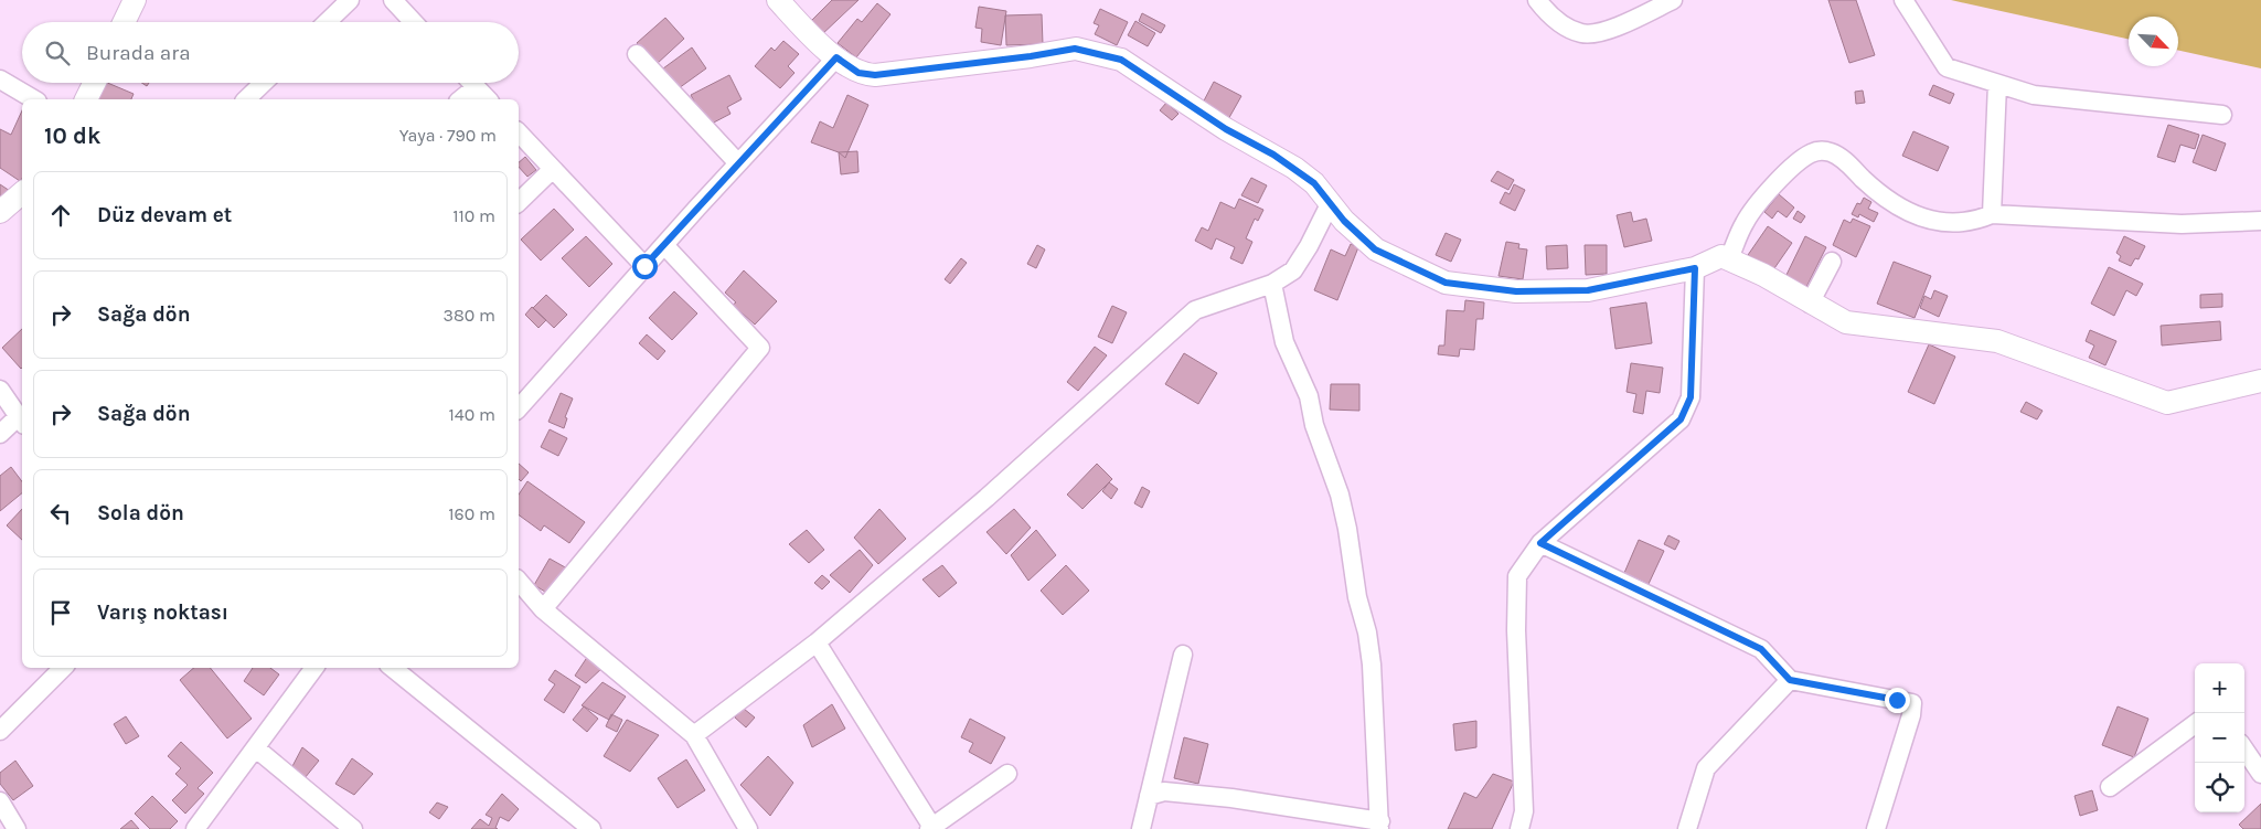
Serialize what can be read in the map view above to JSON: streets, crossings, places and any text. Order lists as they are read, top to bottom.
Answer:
{
  "north": "bottom right",
  "page": {
    "search": "Burada ara",
    "heading": ["10 dk", "Yaya · 790 m"],
    "list": [
      ["Düz devam et", "110 m"],
      ["Sağa dön", "380 m"],
      ["Sağa dön", "140 m"],
      ["Sola dön", "160 m"],
      "Varış noktası"
    ],
    "map_buttons": ["+", "−"]
  }
}
